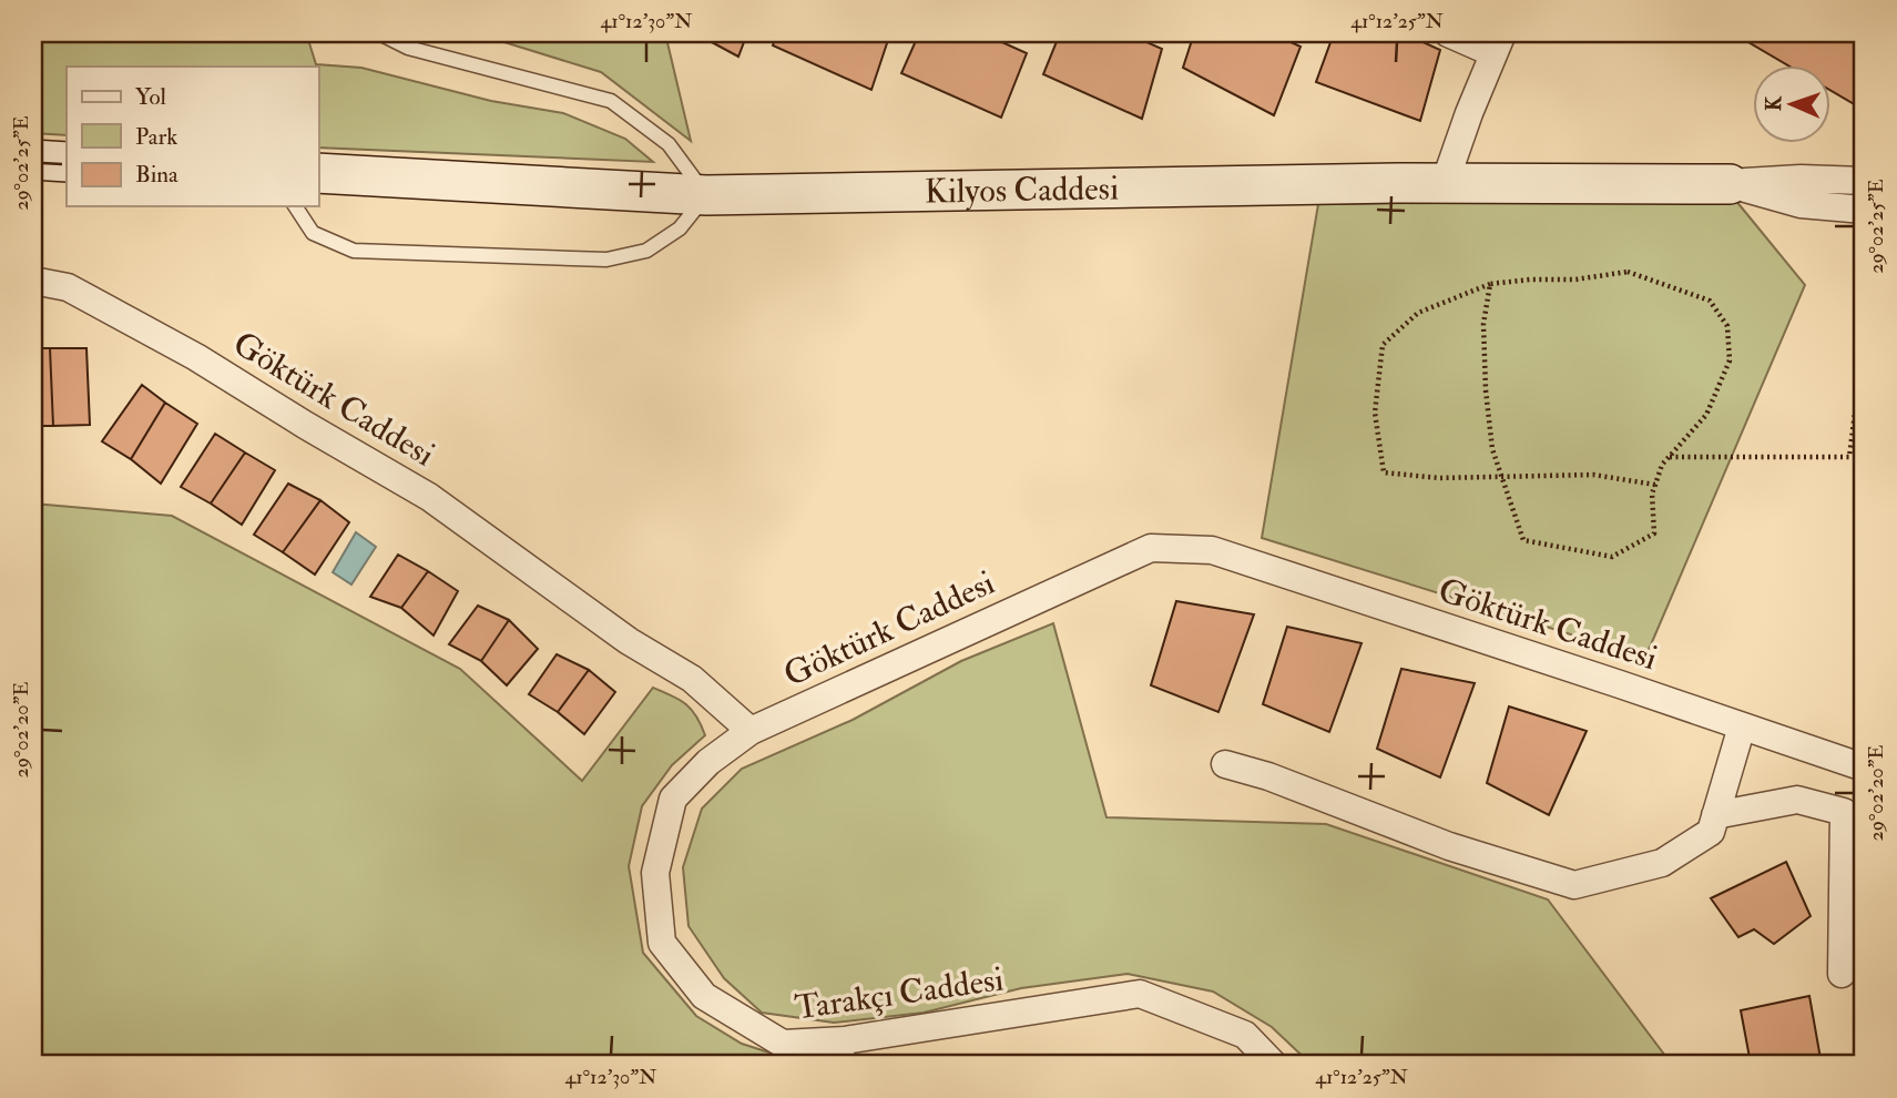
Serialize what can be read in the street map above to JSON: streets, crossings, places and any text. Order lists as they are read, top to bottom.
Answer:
{
  "streets": {
    "street": ["Kilyos Caddesi", "Göktürk Caddesi", "Tarakçı Caddesi"]
  },
  "crossings": [
    ["Göktürk Caddesi", "Tarakçı Caddesi"]
  ],
  "legend": ["Yol", "Park", "Bina"],
  "north": "left",
  "coordinates": [
    "41°12'30\"N",
    "41°12'25\"N",
    "29°02'25\"E",
    "29°02'20\"E"
  ]
}
